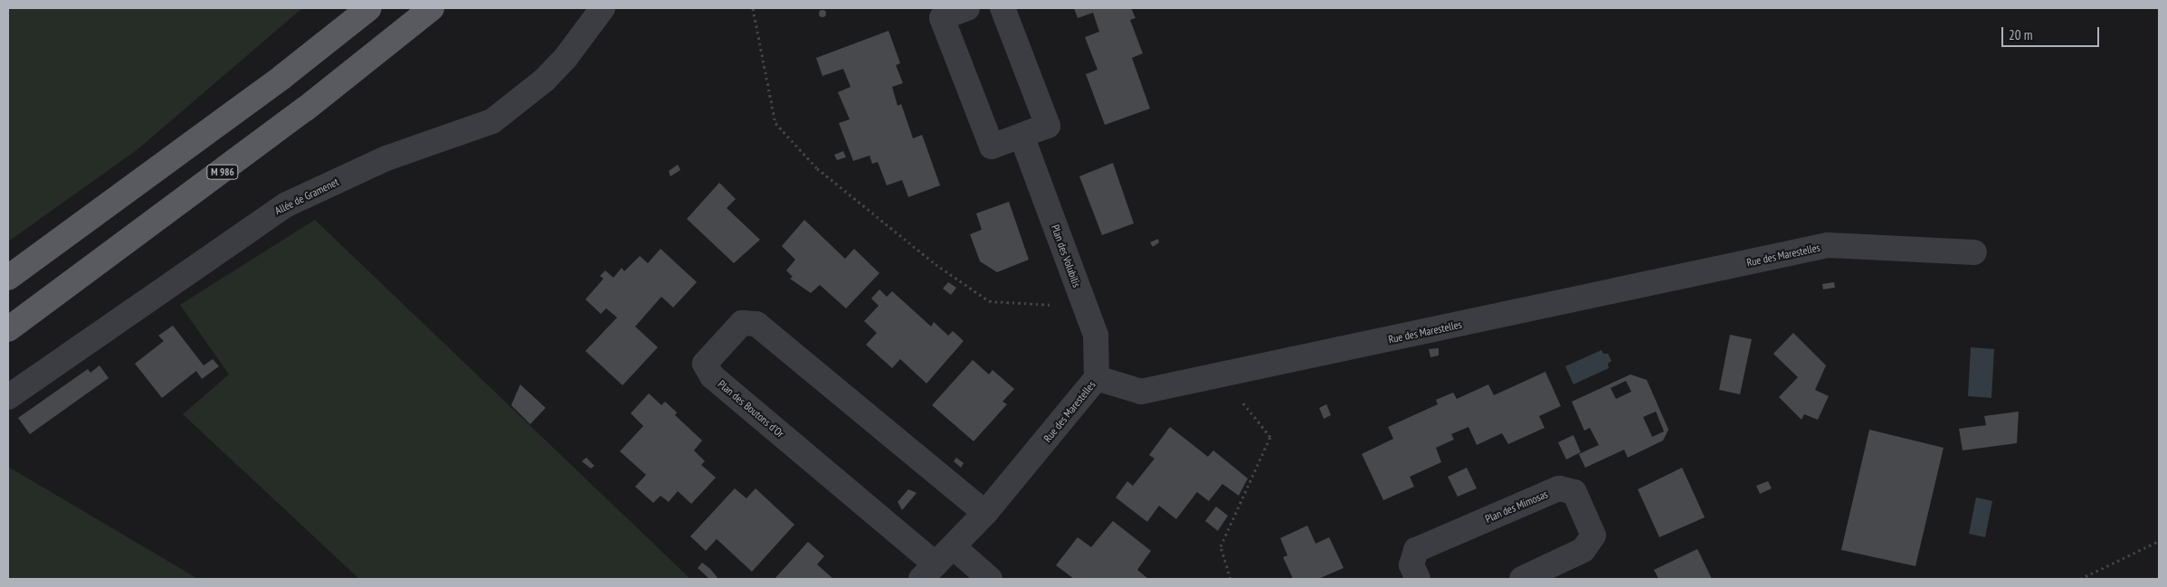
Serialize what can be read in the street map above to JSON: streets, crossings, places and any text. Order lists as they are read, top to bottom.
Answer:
{
  "streets": {
    "main road": ["M 986"],
    "street": [
      "Allée de Gramenet",
      "Rue des Marestelles",
      "Plan des Volubilis",
      "Plan des Boutons d'Or",
      "Plan des Mimosas"
    ]
  },
  "crossings": [
    ["Rue des Marestelles", "Plan des Volubilis"],
    ["Rue des Marestelles", "Plan des Boutons d'Or"]
  ],
  "scale_bar": "20 m"
}
